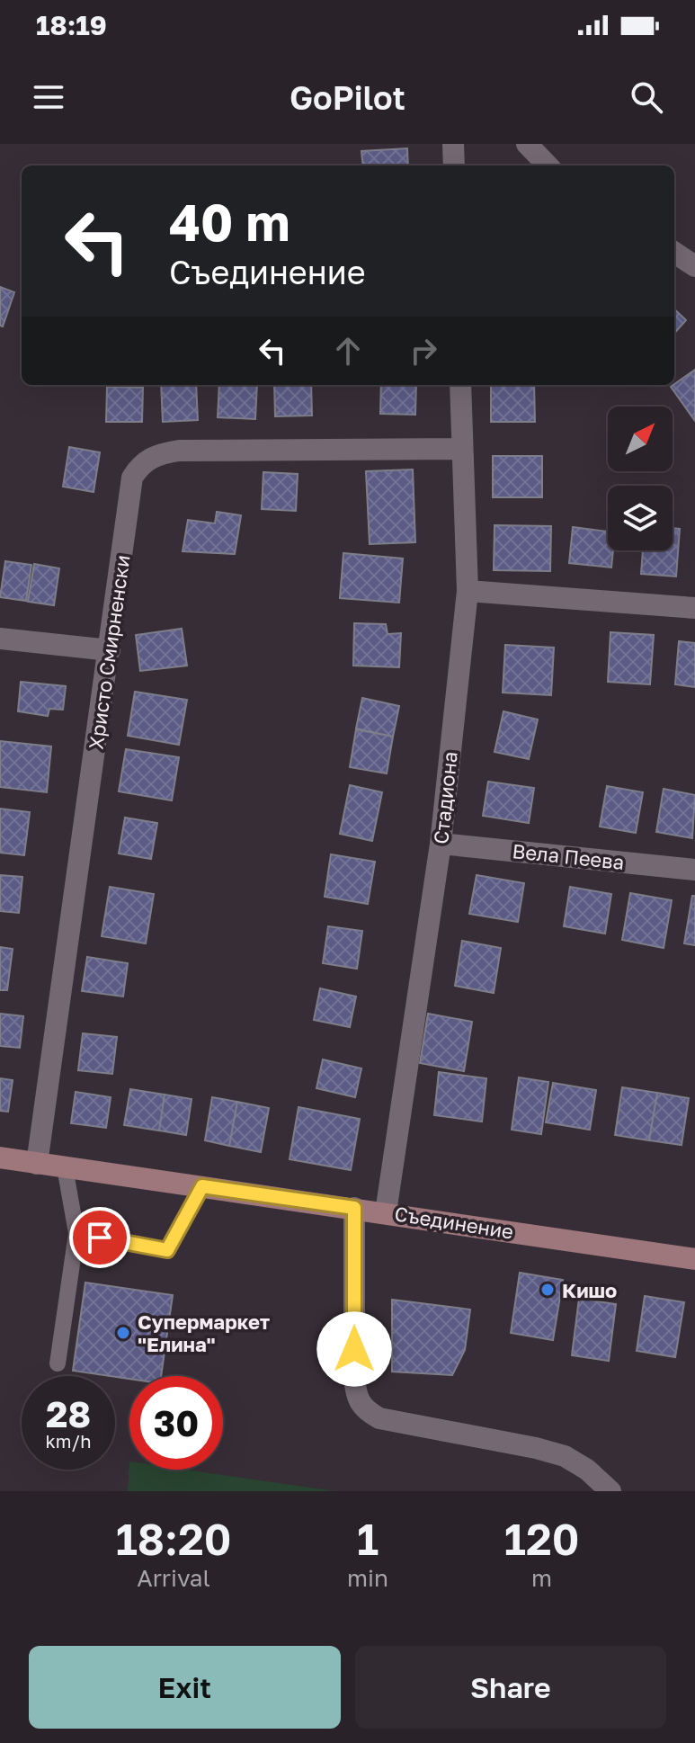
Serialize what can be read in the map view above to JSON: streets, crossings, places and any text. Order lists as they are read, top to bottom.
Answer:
{
  "streets": {
    "street": [
      "Христо Смирненски",
      "Стадиона",
      "Вела Пеева",
      "Съединение"
    ]
  },
  "crossings": [
    ["Христо Смирненски", "Стадиона"],
    ["Христо Смирненски", "Съединение"],
    ["Стадиона", "Вела Пеева"],
    ["Стадиона", "Съединение"]
  ],
  "places": ["Кишо", "Супермаркет \"Елина\""],
  "north": "top right",
  "page": {
    "status": "18:19",
    "header": "GoPilot",
    "turn": ["40 m", "Съединение"],
    "speed": "28 km/h",
    "limit": "30",
    "eta": [
      "18:20",
      "Arrival",
      "1",
      "min",
      "120",
      "m"
    ],
    "buttons": ["Exit", "Share"]
  }
}
